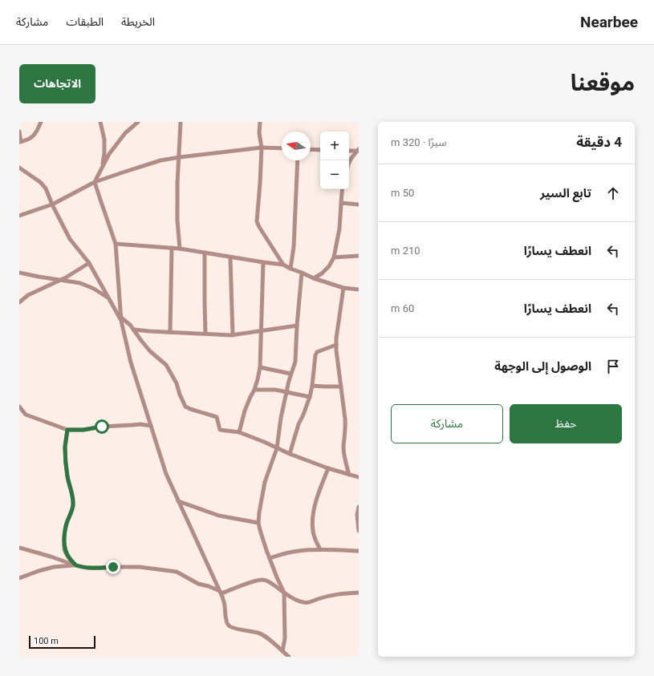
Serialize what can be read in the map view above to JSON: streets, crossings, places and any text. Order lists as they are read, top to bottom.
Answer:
{
  "scale_bar": "100 m",
  "north": "left",
  "page": {
    "header": "Nearbee",
    "nav": ["الخريطة", "الطبقات", "مشاركة"],
    "title": "موقعنا",
    "buttons": [
      "الاتجاهات",
      ["حفظ", "مشاركة"]
    ],
    "heading": ["4 دقيقة", "سيرًا · 320 m"],
    "map_buttons": ["+", "−"],
    "list": [
      ["تابع السير", "50 m"],
      ["انعطف يسارًا", "210 m"],
      ["انعطف يسارًا", "60 m"],
      "الوصول إلى الوجهة"
    ],
    "scale": "100 m"
  }
}
